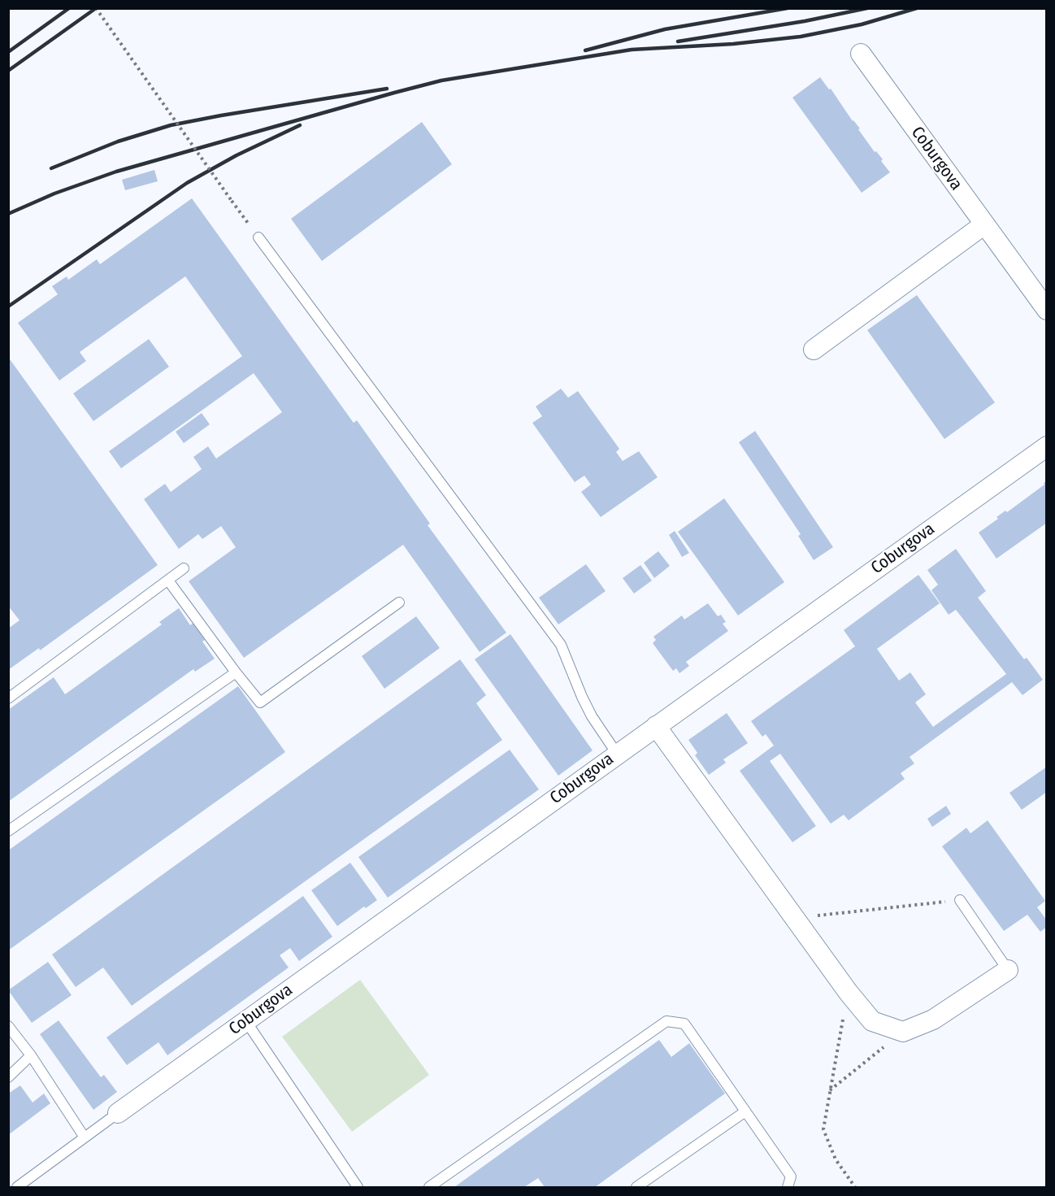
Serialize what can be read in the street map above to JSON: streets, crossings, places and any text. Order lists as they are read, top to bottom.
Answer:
{
  "streets": {
    "street": ["Coburgova"]
  }
}
